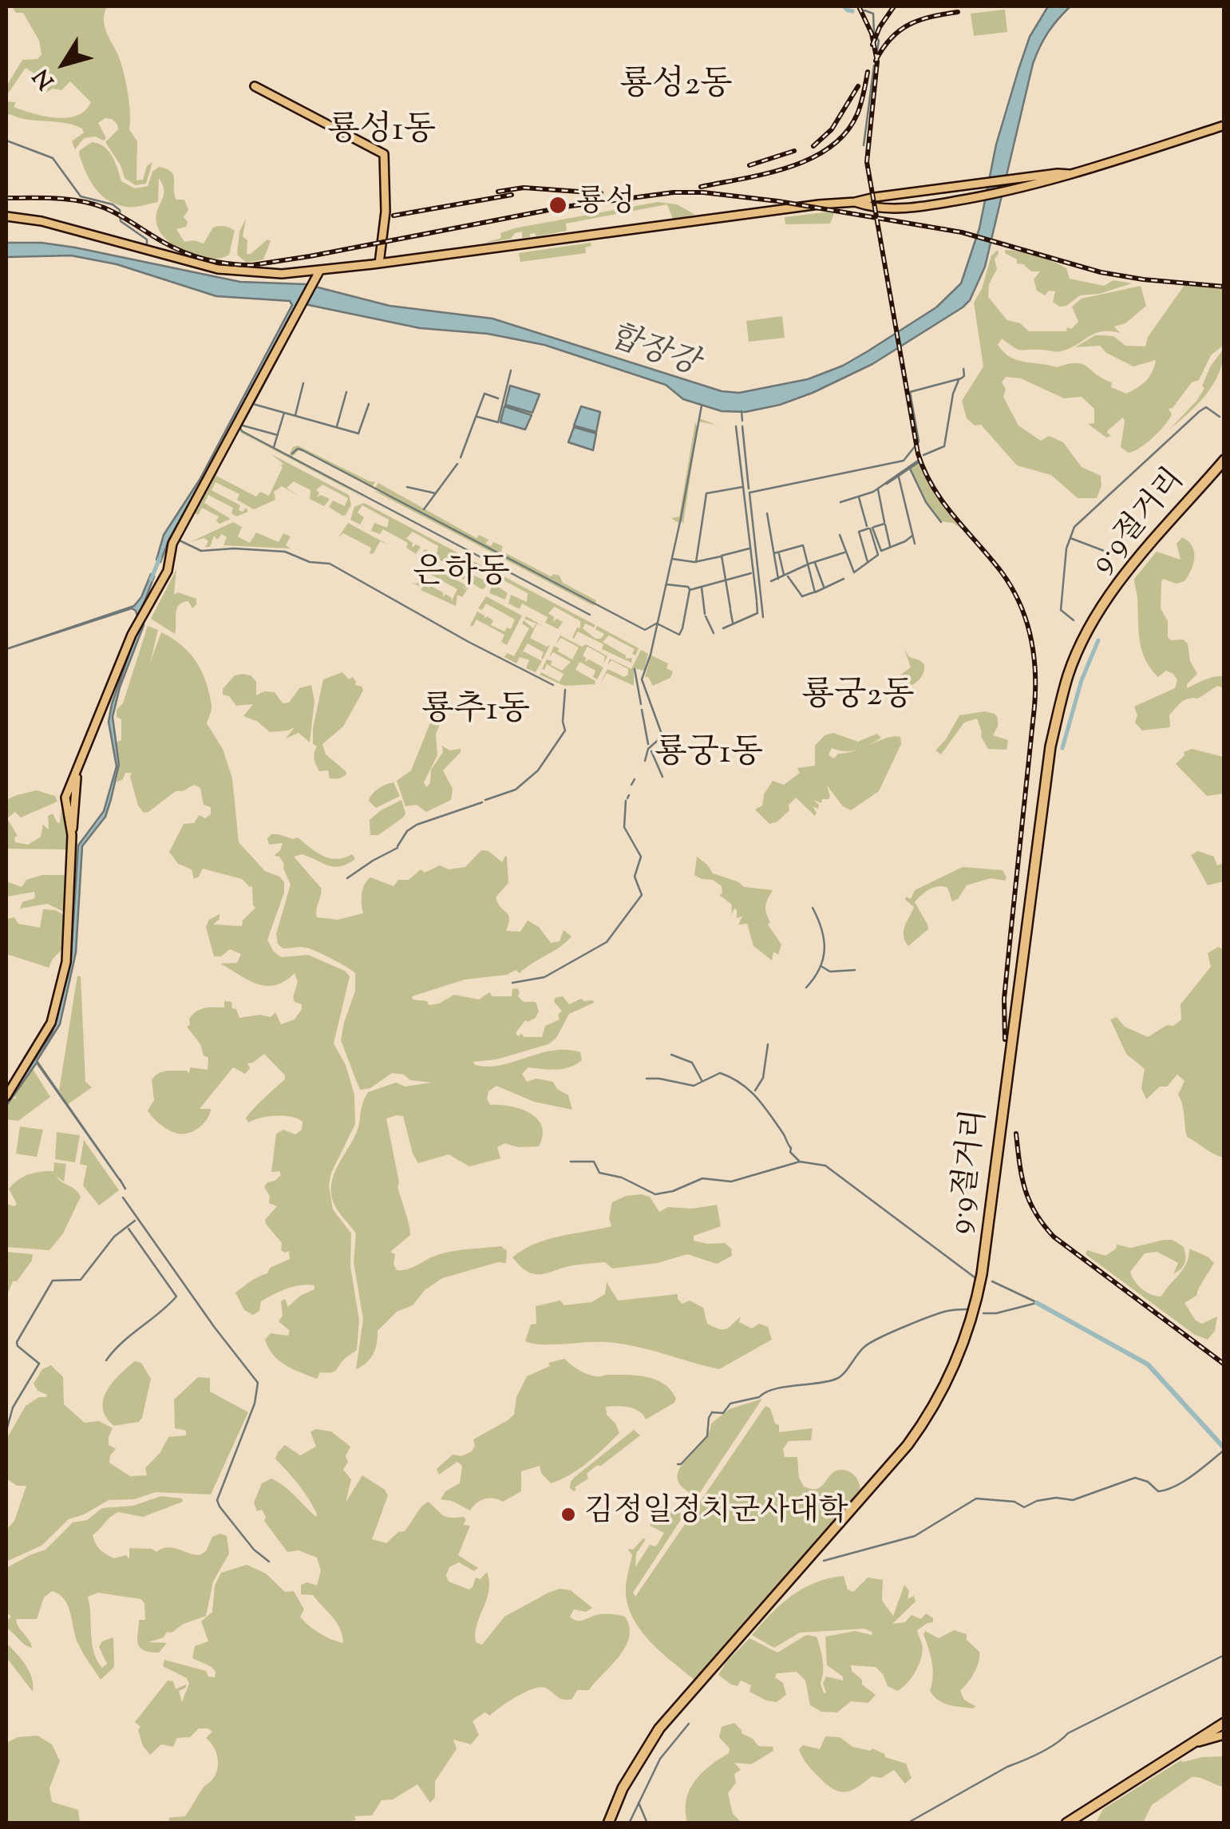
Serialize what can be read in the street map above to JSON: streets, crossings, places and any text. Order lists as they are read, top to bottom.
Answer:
{
  "streets": {
    "highway": ["9·9절거리"]
  },
  "districts": [
    "룡성2동",
    "룡성1동",
    "은하동",
    "룡궁2동",
    "룡추1동",
    "룡궁1동"
  ],
  "water": ["합장강"],
  "places": ["룡성", "김정일정치군사대학"],
  "north": "bottom left"
}
